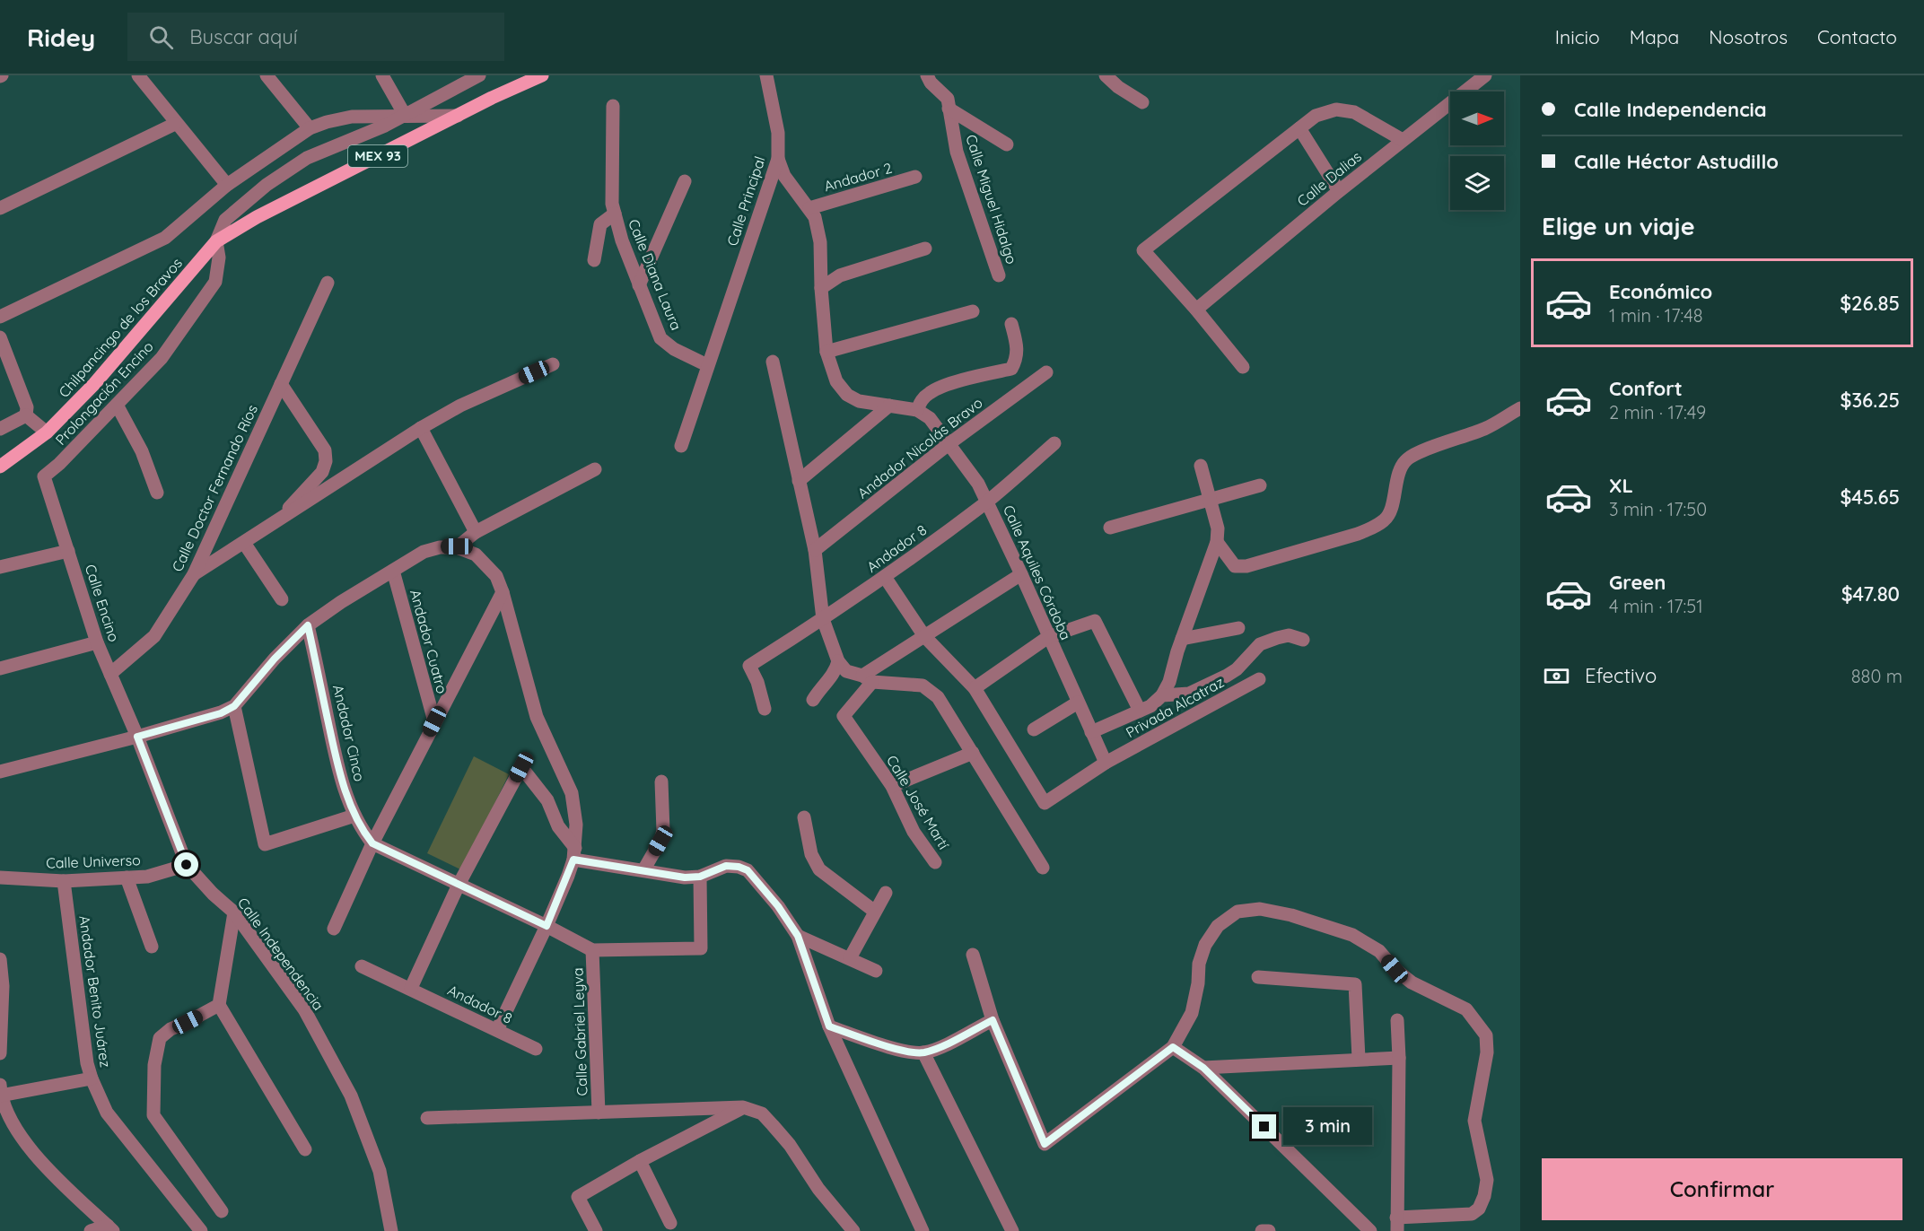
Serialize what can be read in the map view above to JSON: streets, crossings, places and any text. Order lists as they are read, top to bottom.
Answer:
{
  "streets": {
    "main road": ["MEX 93", "Chilpancingo de los Bravos"],
    "street": [
      "Andador 2",
      "Calle Dalias",
      "Calle Miguel Hidalgo",
      "Calle Principal",
      "Calle Diana Laura",
      "Prolongación Encino",
      "Andador Nicolás Bravo",
      "Calle Doctor Fernando Ríos",
      "Andador 8",
      "Calle Aquiles Córdoba",
      "Calle Encino",
      "Andador Cuatro",
      "Privada Alcatraz",
      "Andador Cinco",
      "Calle José Martí",
      "Calle Universo",
      "Calle Independencia",
      "Andador Benito Juárez",
      "Calle Gabriel Leyva"
    ]
  },
  "crossings": [
    ["MEX 93", "Chilpancingo de los Bravos"],
    ["MEX 93", "Prolongación Encino"],
    ["Calle Principal", "Calle Diana Laura"],
    ["Chilpancingo de los Bravos", "Prolongación Encino"],
    ["Prolongación Encino", "Calle Encino"],
    ["Andador Nicolás Bravo", "Calle Aquiles Córdoba"],
    ["Calle Doctor Fernando Ríos", "Calle Encino"],
    ["Andador 8", "Calle Aquiles Córdoba"],
    ["Calle Aquiles Córdoba", "Privada Alcatraz"],
    ["Calle Encino", "Calle Independencia"],
    ["Calle Universo", "Calle Independencia"],
    ["Calle Universo", "Andador Benito Juárez"]
  ],
  "north": "right",
  "page": {
    "header": "Ridey",
    "search": "Buscar aquí",
    "nav": [
      "Inicio",
      "Mapa",
      "Nosotros",
      "Contacto"
    ],
    "banner": ["Calle Independencia", "Calle Héctor Astudillo"],
    "heading": "Elige un viaje",
    "list": [
      {
        "name": "Económico",
        "note": "1 min · 17:48",
        "value": "$26.85"
      },
      {
        "name": "Confort",
        "note": "2 min · 17:49",
        "value": "$36.25"
      },
      {
        "name": "XL",
        "note": "3 min · 17:50",
        "value": "$45.65"
      },
      {
        "name": "Green",
        "note": "4 min · 17:51",
        "value": "$47.80"
      }
    ],
    "pay": ["Efectivo", "880 m"],
    "bubble": "3 min",
    "buttons": "Confirmar"
  }
}
